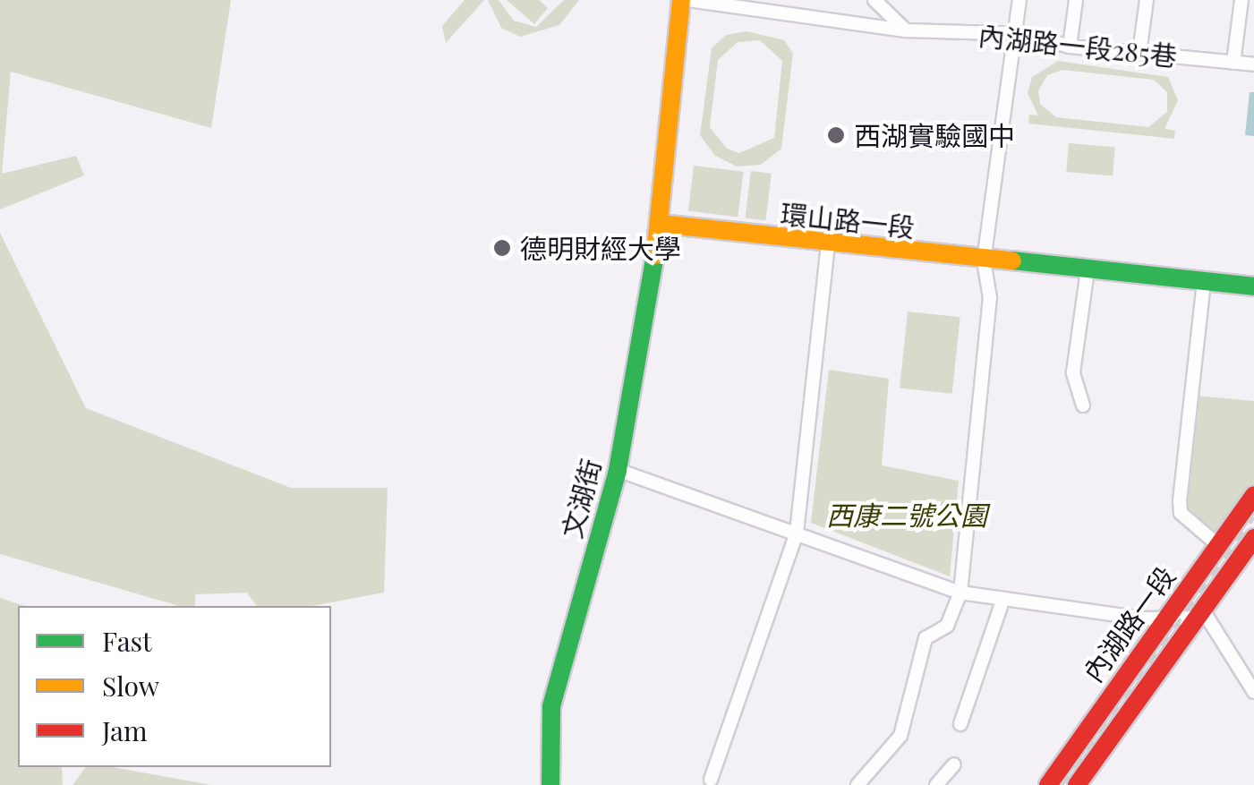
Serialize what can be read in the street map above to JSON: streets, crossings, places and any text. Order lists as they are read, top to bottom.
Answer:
{
  "streets": {
    "street": [
      "內湖路一段285巷",
      "環山路一段",
      "文湖街",
      "內湖路一段"
    ]
  },
  "crossings": [
    ["環山路一段", "文湖街"]
  ],
  "parks": ["西康二號公園"],
  "places": ["西湖實驗國中", "德明財經大學"],
  "legend": ["Fast", "Slow", "Jam"]
}
